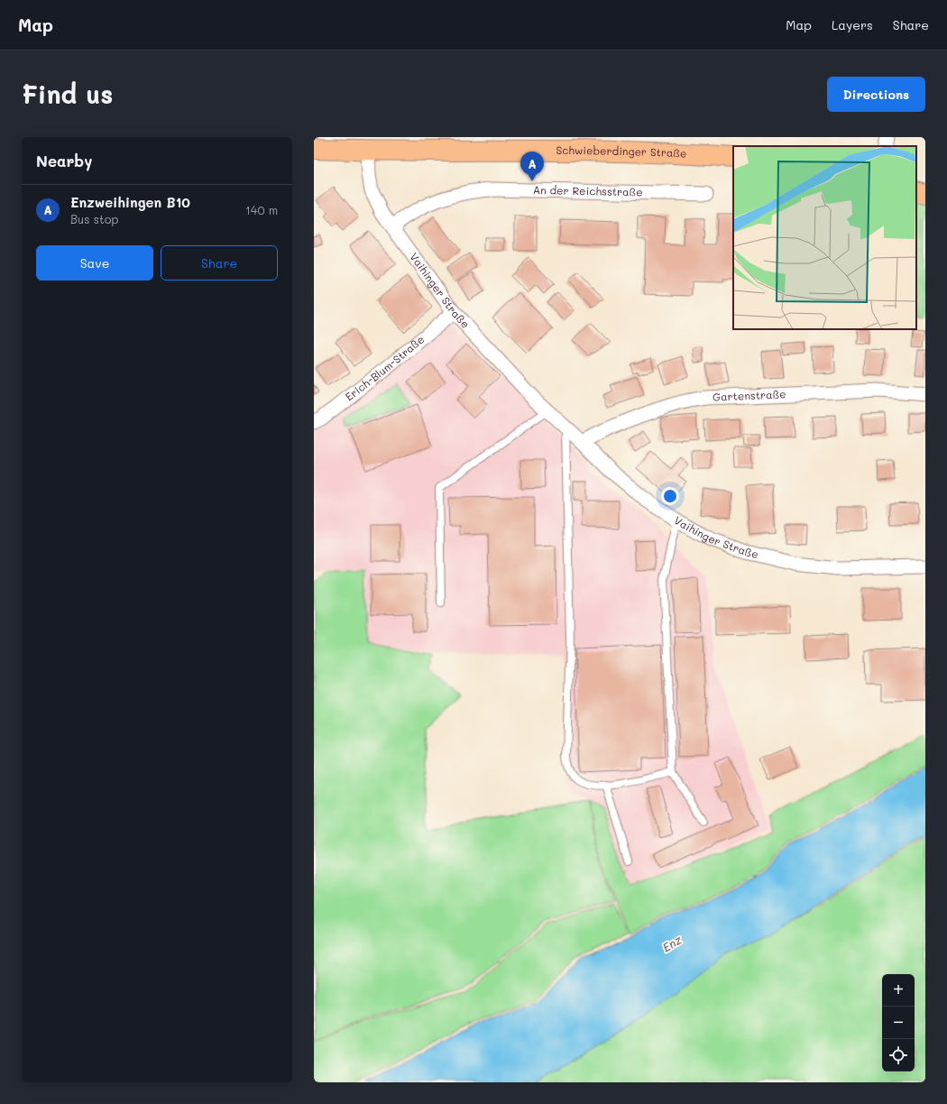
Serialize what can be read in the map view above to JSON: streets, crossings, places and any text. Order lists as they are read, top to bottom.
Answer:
{
  "streets": {
    "main road": ["Schwieberdinger Straße"],
    "street": [
      "An der Reichsstraße",
      "Vaihinger Straße",
      "Erich-Blum-Straße",
      "Gartenstraße"
    ]
  },
  "crossings": [
    ["Schwieberdinger Straße", "Vaihinger Straße"],
    ["An der Reichsstraße", "Vaihinger Straße"],
    ["Vaihinger Straße", "Erich-Blum-Straße"],
    ["Vaihinger Straße", "Gartenstraße"]
  ],
  "water": ["Enz"],
  "page": {
    "header": "Map",
    "nav": ["Map", "Layers", "Share"],
    "buttons": [
      "Directions",
      ["Save", "Share"]
    ],
    "title": "Find us",
    "heading": "Nearby",
    "pins": "A",
    "list": [
      {
        "mark": "A",
        "name": "Enzweihingen B10",
        "note": "Bus stop",
        "value": "140 m"
      }
    ],
    "map_buttons": ["+", "−"]
  }
}
